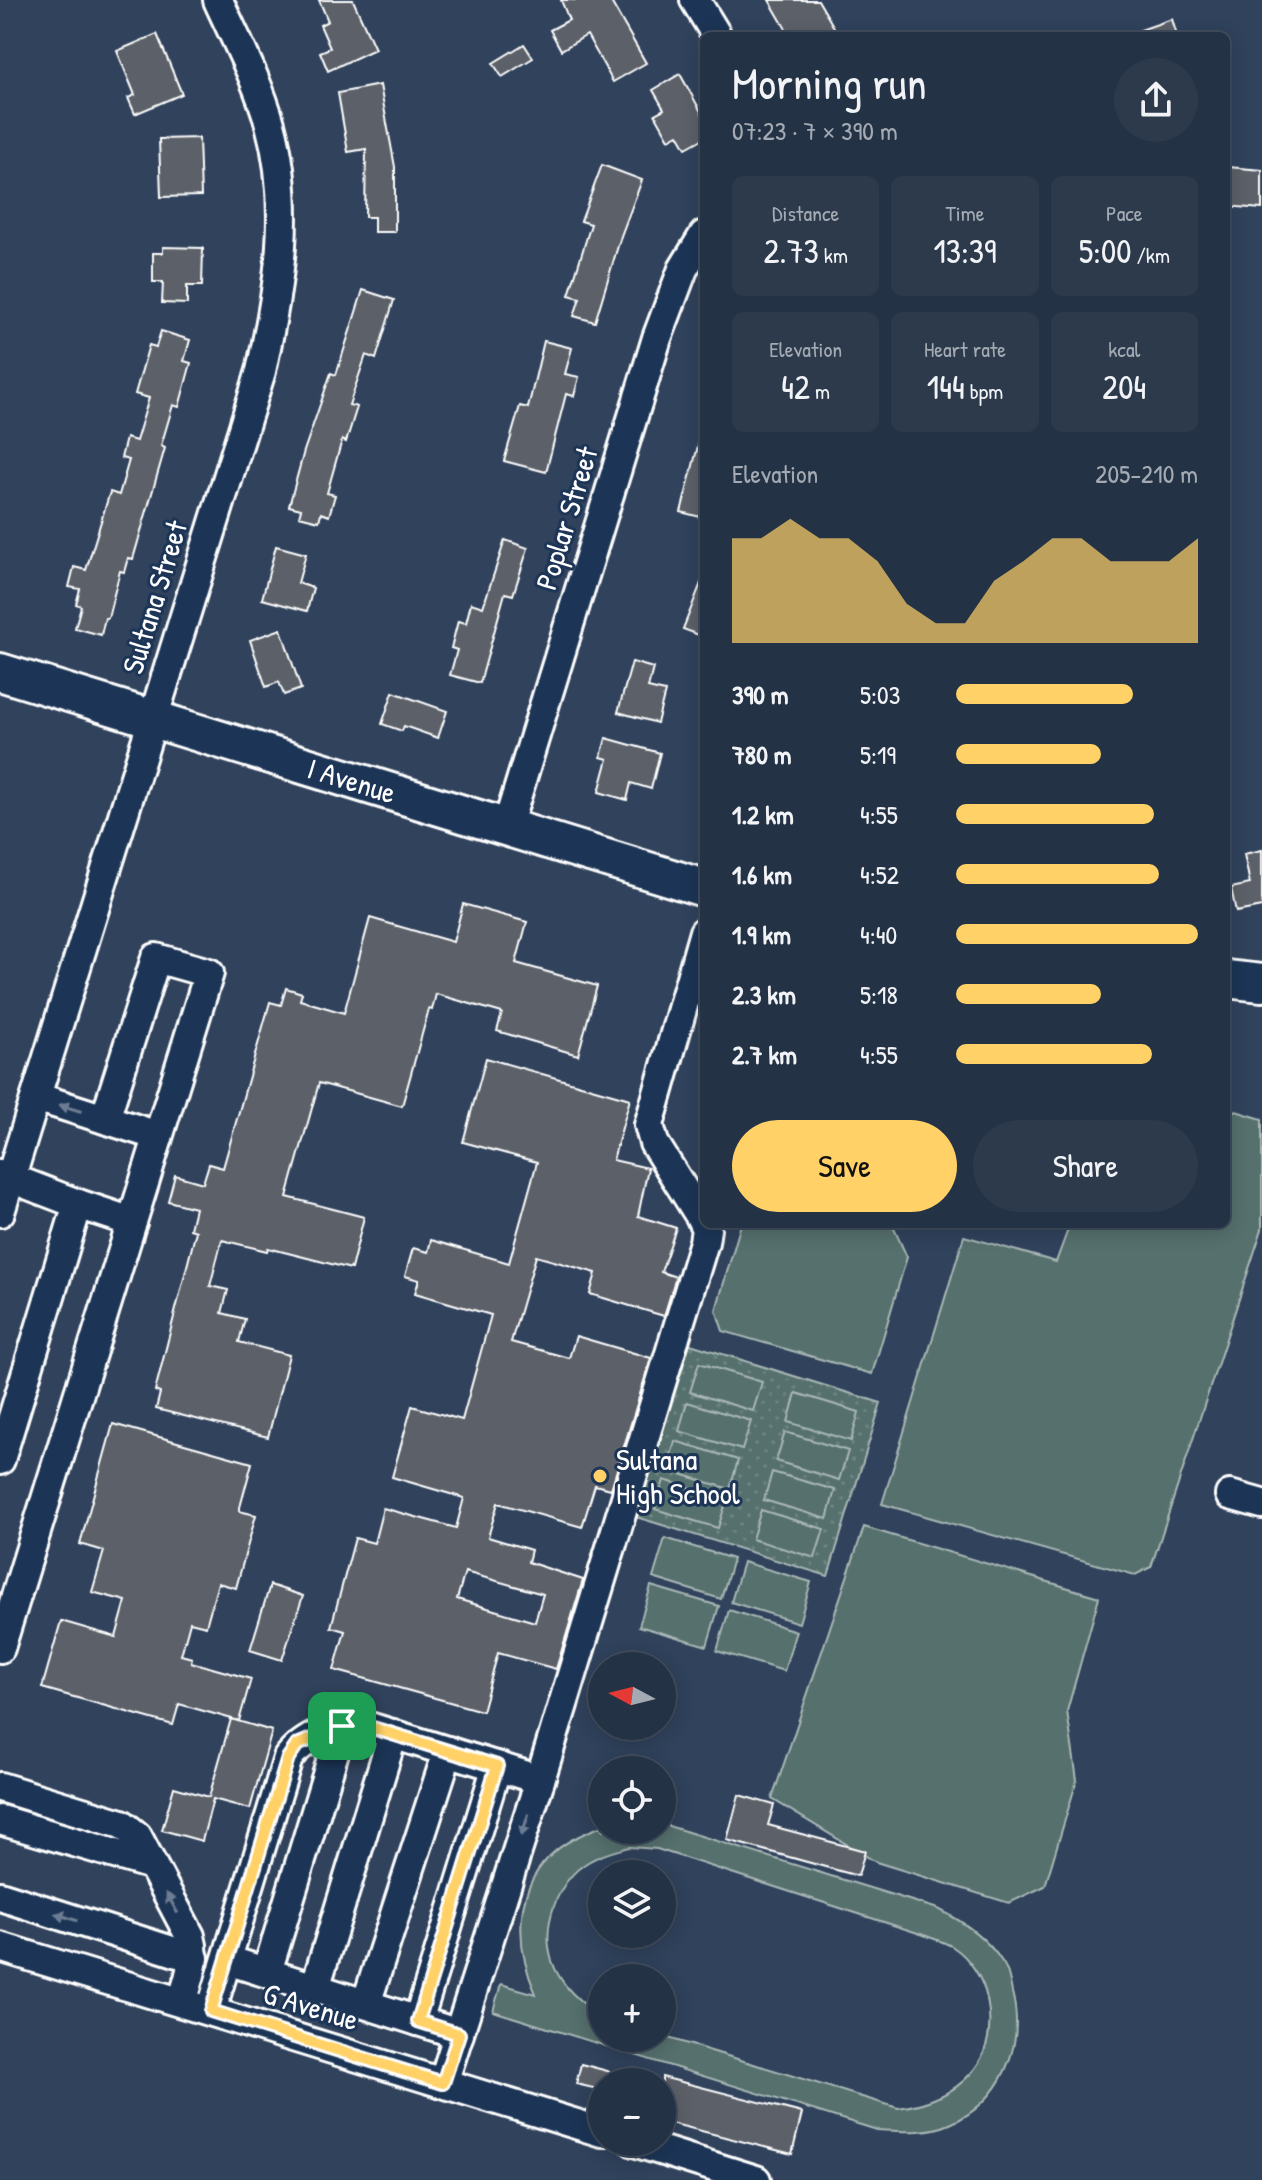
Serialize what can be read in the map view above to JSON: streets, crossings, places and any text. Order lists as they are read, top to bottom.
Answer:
{
  "streets": {
    "main road": ["I Avenue"],
    "street": ["Poplar Street", "Sultana Street", "G Avenue"]
  },
  "crossings": [
    ["Poplar Street", "I Avenue"],
    ["Sultana Street", "I Avenue"]
  ],
  "places": ["Sultana High School"],
  "north": "left",
  "page": {
    "heading": ["Morning run", "07:23 · 7 × 390 m"],
    "stats": [
      ["Distance", "2.73 km"],
      ["Time", "13:39"],
      ["Pace", "5:00 /km"],
      ["Elevation", "42 m"],
      ["Heart rate", "144 bpm"],
      ["kcal", "204"]
    ],
    "chart": ["Elevation", "205–210 m"],
    "list": [
      {
        "name": "390 m",
        "note": "5:03"
      },
      {
        "name": "780 m",
        "note": "5:19"
      },
      {
        "name": "1.2 km",
        "note": "4:55"
      },
      {
        "name": "1.6 km",
        "note": "4:52"
      },
      {
        "name": "1.9 km",
        "note": "4:40"
      },
      {
        "name": "2.3 km",
        "note": "5:18"
      },
      {
        "name": "2.7 km",
        "note": "4:55"
      }
    ],
    "buttons": ["Save", "Share"],
    "map_buttons": ["+", "−"]
  }
}
